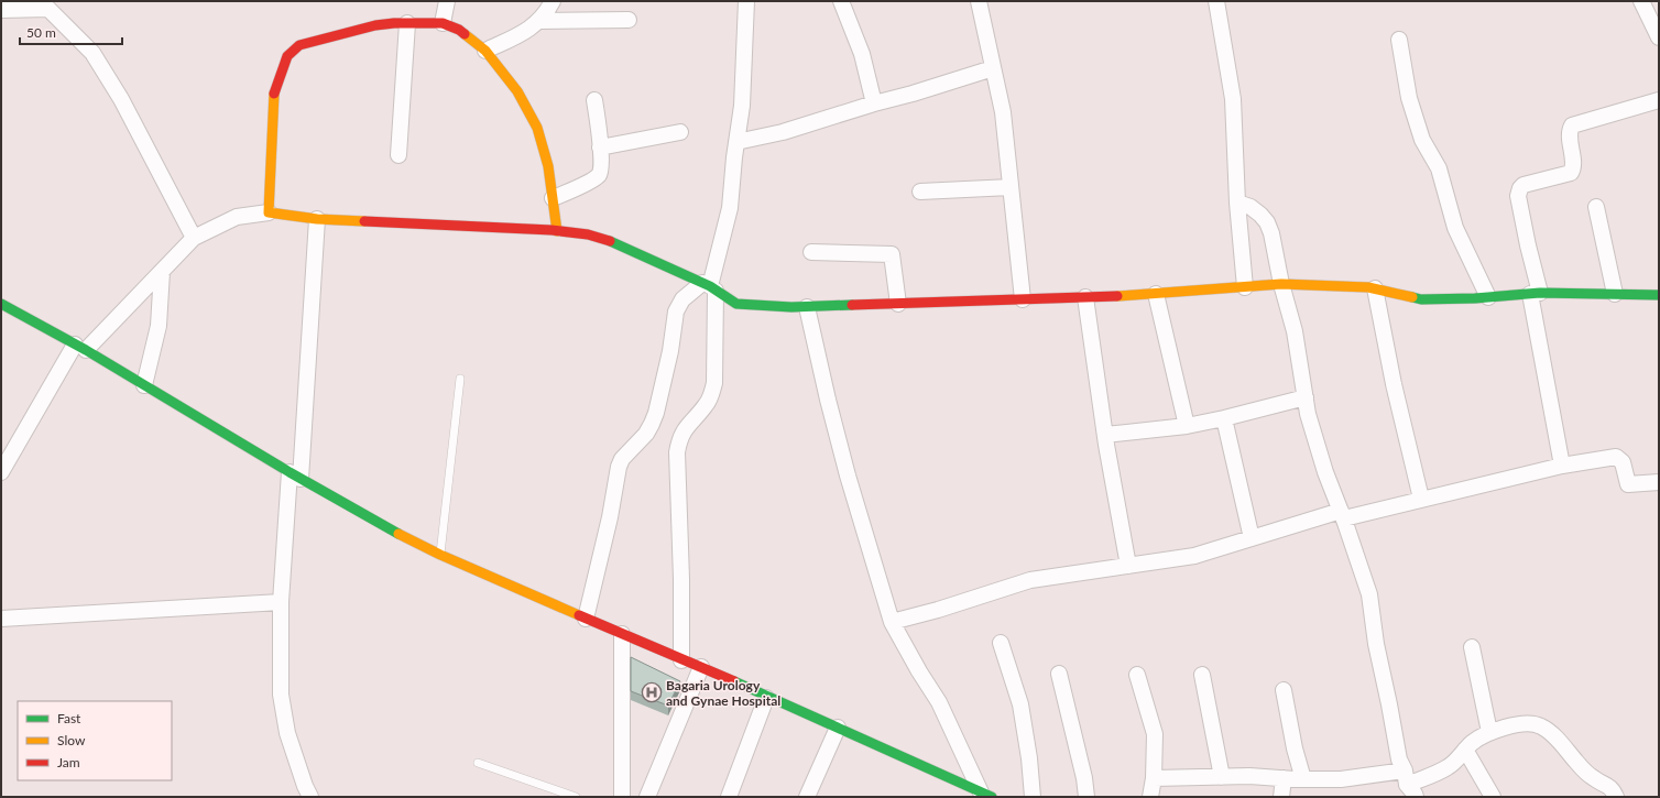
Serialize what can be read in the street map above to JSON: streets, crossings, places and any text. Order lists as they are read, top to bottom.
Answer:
{
  "places": {
    "hospital": ["Bagaria Urology and Gynae Hospital"]
  },
  "legend": ["Fast", "Slow", "Jam"],
  "scale_bar": "50 m"
}
